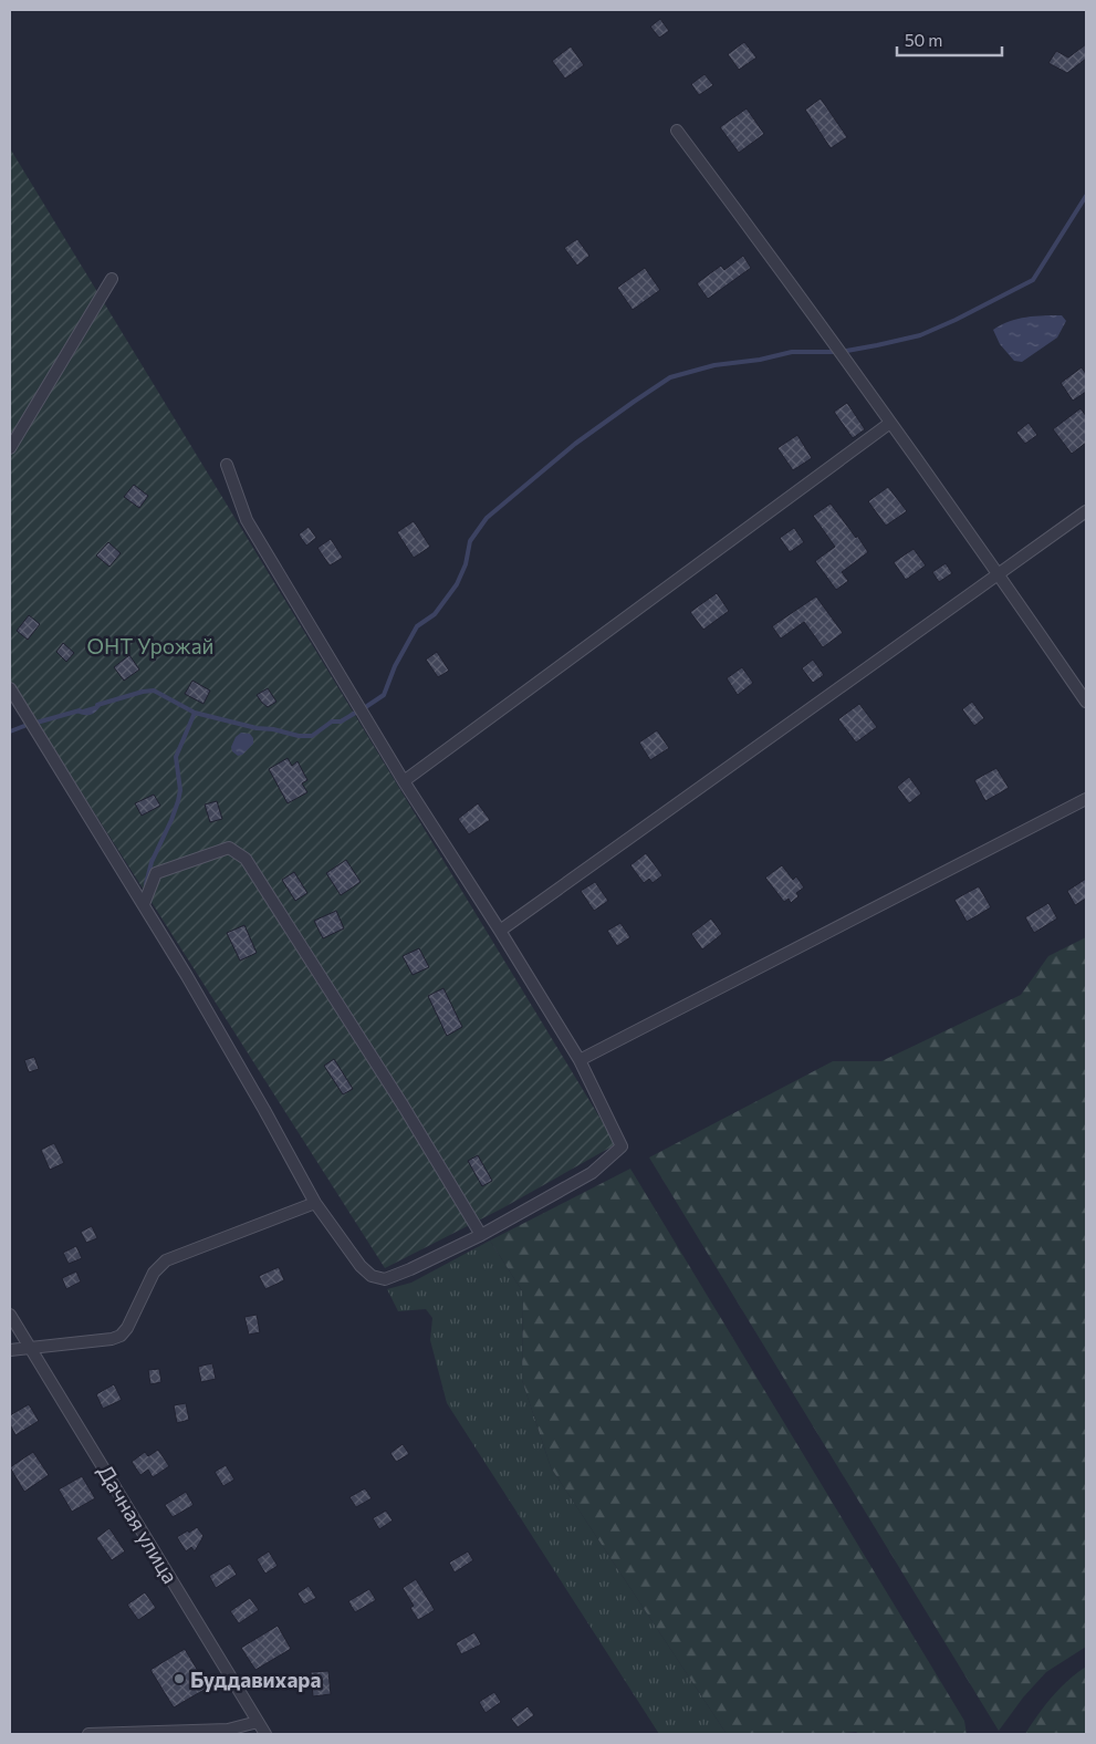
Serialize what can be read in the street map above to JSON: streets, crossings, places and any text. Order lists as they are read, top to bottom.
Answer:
{
  "streets": {
    "street": ["Дачная улица"]
  },
  "parks": ["ОНТ Урожай"],
  "places": ["Буддавихара"],
  "scale_bar": "50 m"
}
